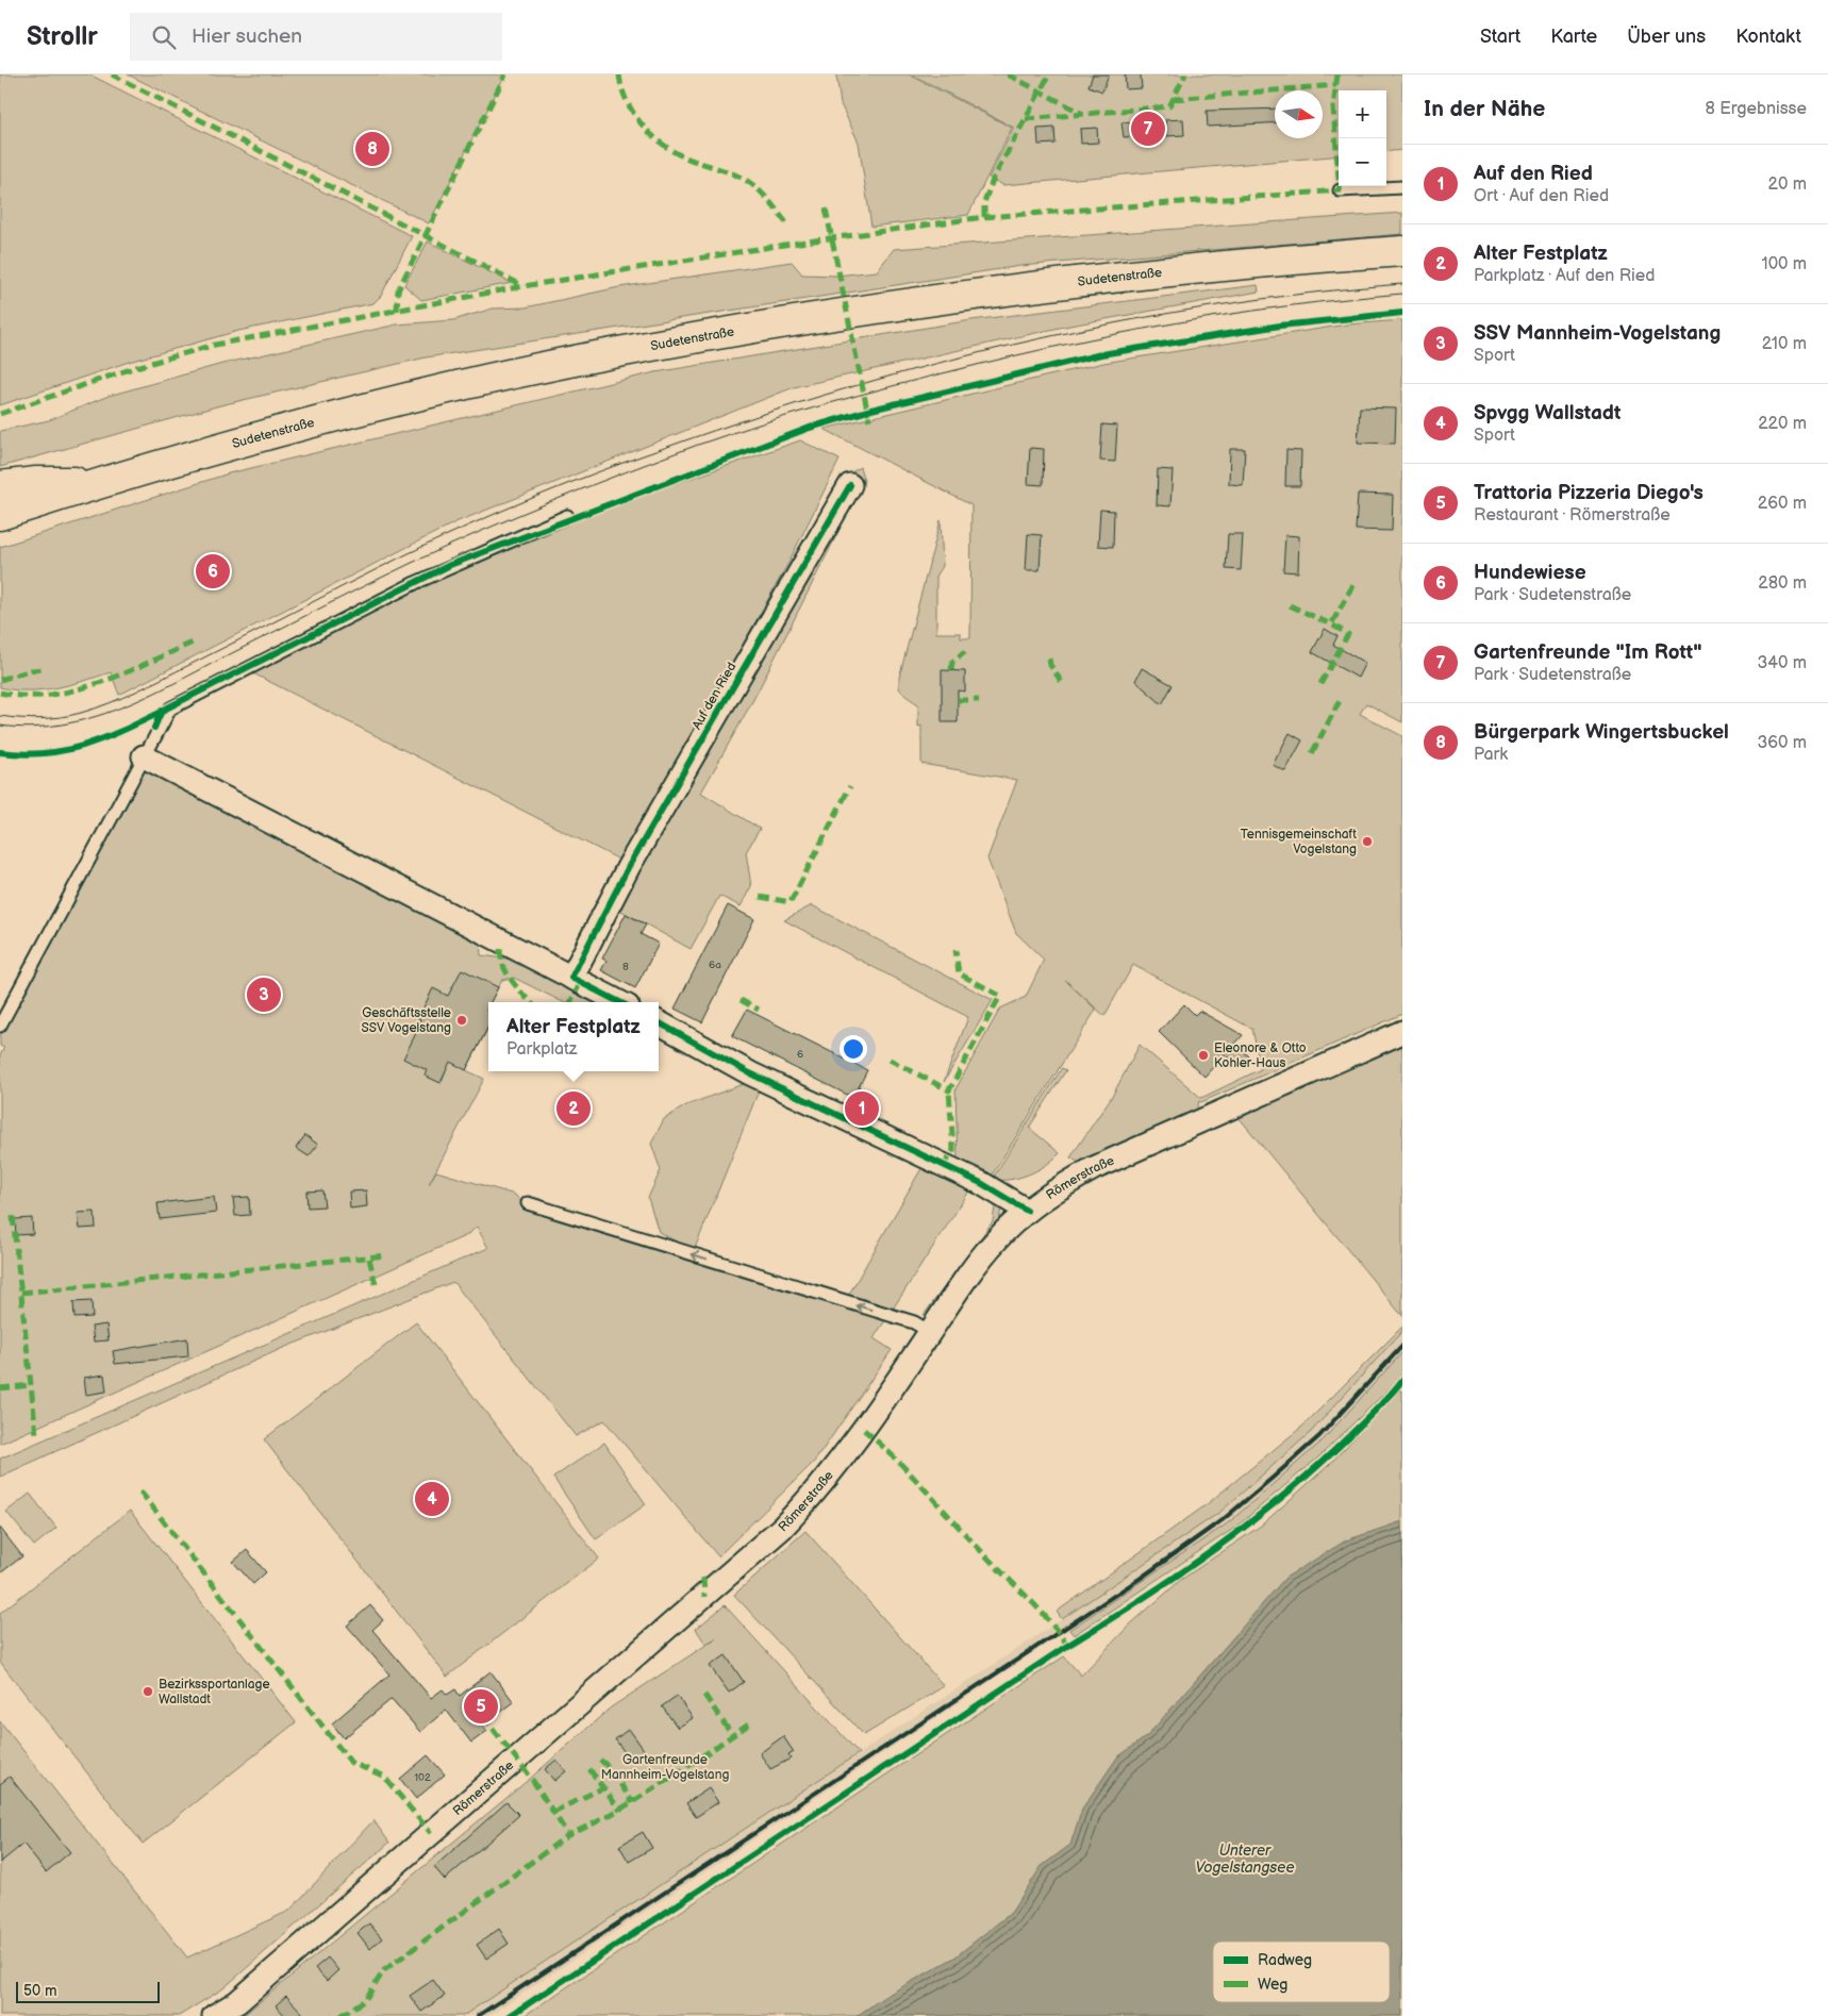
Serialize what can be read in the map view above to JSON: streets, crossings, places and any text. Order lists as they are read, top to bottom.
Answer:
{
  "streets": {
    "main road": ["Sudetenstraße"],
    "street": ["Auf den Ried", "Römerstraße"]
  },
  "water": ["Unterer Vogelstangsee"],
  "parks": ["Gartenfreunde Mannheim-Vogelstang"],
  "places": [
    "Tennisgemeinschaft Vogelstang",
    "Geschäftsstelle SSV Vogelstang",
    "Eleonore & Otto Kohler-Haus",
    "Bezirkssportanlage Wallstadt"
  ],
  "house_numbers": [
    "6a",
    "8",
    "6",
    "102"
  ],
  "legend": ["Radweg", "Weg"],
  "scale_bar": "50 m",
  "north": "right",
  "page": {
    "header": "Strollr",
    "search": "Hier suchen",
    "nav": [
      "Start",
      "Karte",
      "Über uns",
      "Kontakt"
    ],
    "heading": ["In der Nähe", "8 Ergebnisse"],
    "map_buttons": ["+", "−"],
    "pins": [
      "7",
      "8",
      "6",
      "3",
      "1",
      "2",
      "4",
      "5"
    ],
    "list": [
      {
        "mark": "1",
        "name": "Auf den Ried",
        "note": "Ort · Auf den Ried",
        "value": "20 m"
      },
      {
        "mark": "2",
        "name": "Alter Festplatz",
        "note": "Parkplatz · Auf den Ried",
        "value": "100 m"
      },
      {
        "mark": "3",
        "name": "SSV Mannheim-Vogelstang",
        "note": "Sport",
        "value": "210 m"
      },
      {
        "mark": "4",
        "name": "Spvgg Wallstadt",
        "note": "Sport",
        "value": "220 m"
      },
      {
        "mark": "5",
        "name": "Trattoria Pizzeria Diego's",
        "note": "Restaurant · Römerstraße",
        "value": "260 m"
      },
      {
        "mark": "6",
        "name": "Hundewiese",
        "note": "Park · Sudetenstraße",
        "value": "280 m"
      },
      {
        "mark": "7",
        "name": "Gartenfreunde \"Im Rott\"",
        "note": "Park · Sudetenstraße",
        "value": "340 m"
      },
      {
        "mark": "8",
        "name": "Bürgerpark Wingertsbuckel",
        "note": "Park",
        "value": "360 m"
      }
    ],
    "popup": ["Alter Festplatz", "Parkplatz"],
    "scale": "50 m"
  }
}
